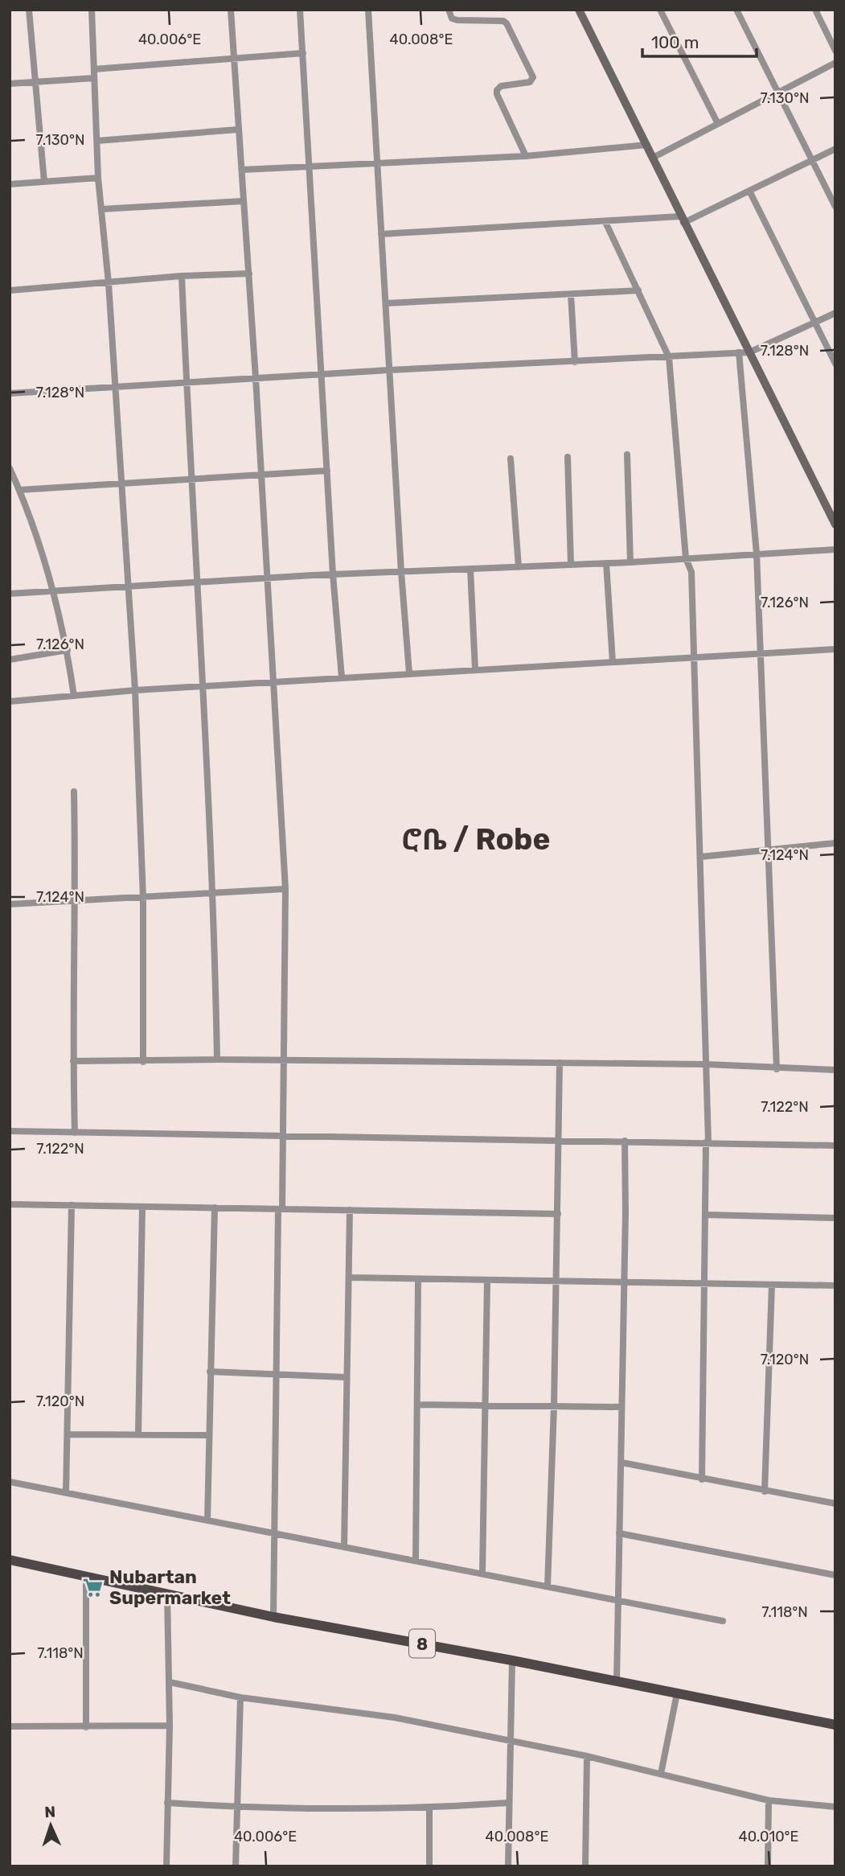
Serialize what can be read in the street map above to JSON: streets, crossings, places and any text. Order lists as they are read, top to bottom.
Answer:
{
  "streets": {
    "main road": ["8"]
  },
  "districts": ["ሮቤ / Robe"],
  "places": {
    "supermarket": ["Nubartan Supermarket"]
  },
  "scale_bar": "100 m",
  "north": "top",
  "coordinates": [
    "40.006°E",
    "40.008°E",
    "7.130°N",
    "7.128°N",
    "7.126°N",
    "7.124°N",
    "7.122°N",
    "7.120°N",
    "7.118°N",
    "40.010°E"
  ]
}
